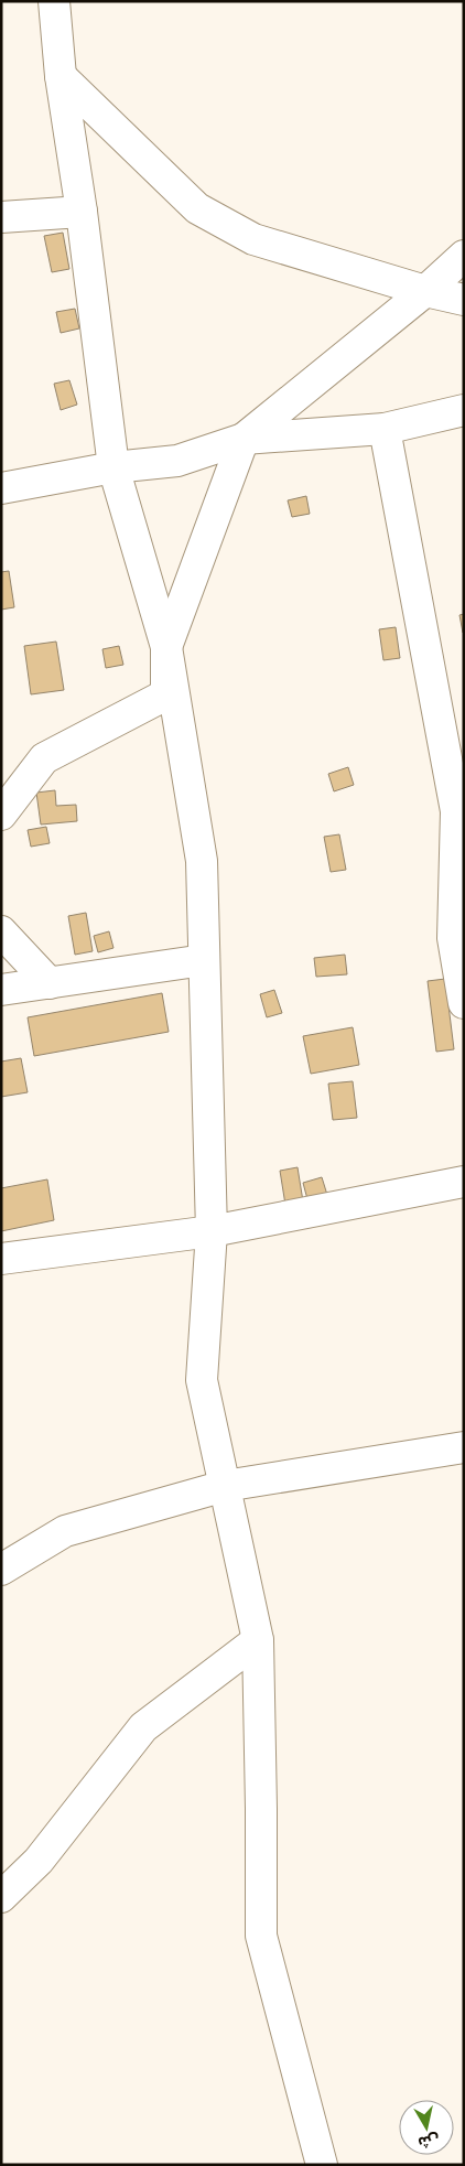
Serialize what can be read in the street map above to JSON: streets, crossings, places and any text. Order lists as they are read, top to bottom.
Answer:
{
  "north": "bottom"
}
